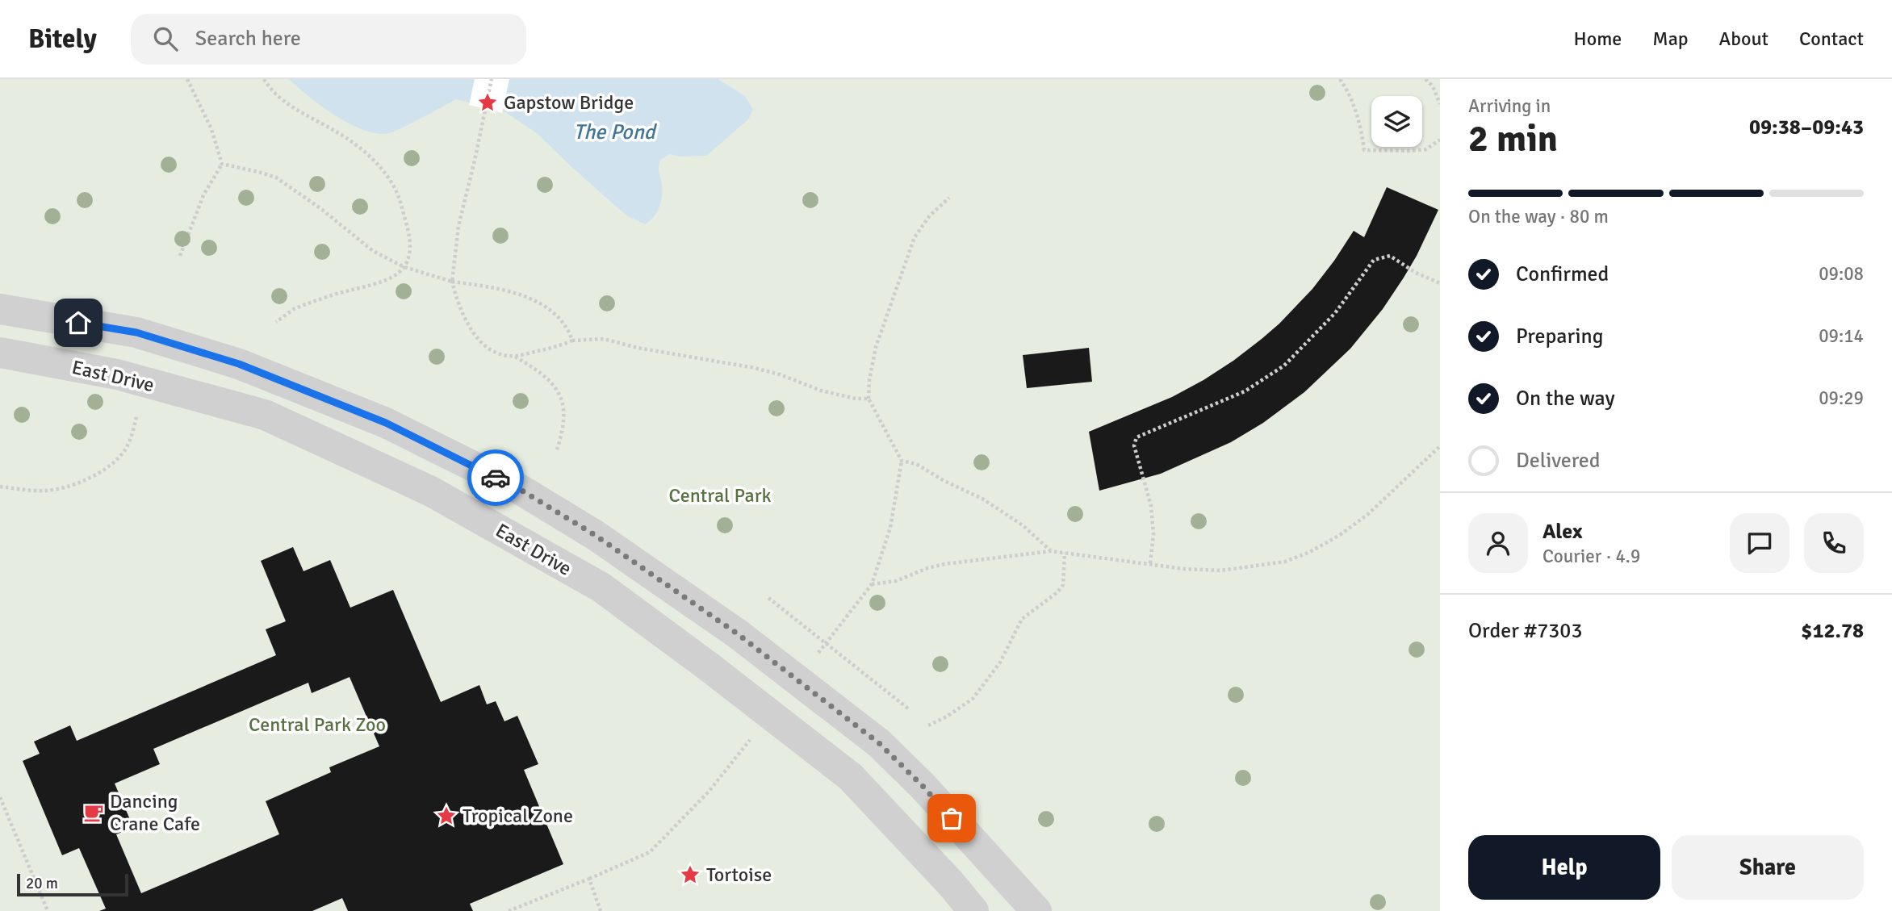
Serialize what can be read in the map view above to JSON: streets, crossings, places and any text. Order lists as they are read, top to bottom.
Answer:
{
  "streets": {
    "street": ["East Drive"]
  },
  "water": ["The Pond"],
  "parks": ["Central Park", "Central Park Zoo"],
  "places": {
    "place": ["Gapstow Bridge", "Tropical Zone", "Tortoise"],
    "cafe": ["Dancing Crane Cafe"]
  },
  "scale_bar": "20 m",
  "page": {
    "header": "Bitely",
    "search": "Search here",
    "nav": [
      "Home",
      "Map",
      "About",
      "Contact"
    ],
    "heading": ["2 min", "Arriving in", "09:38–09:43"],
    "panel": [
      "Alex",
      "Courier · 4.9",
      "Order #7303",
      "$12.78"
    ],
    "bar": "On the way · 80 m",
    "list": [
      ["Confirmed", "09:08"],
      ["Preparing", "09:14"],
      ["On the way", "09:29"],
      "Delivered"
    ],
    "buttons": ["Help", "Share"],
    "scale": "20 m"
  }
}
